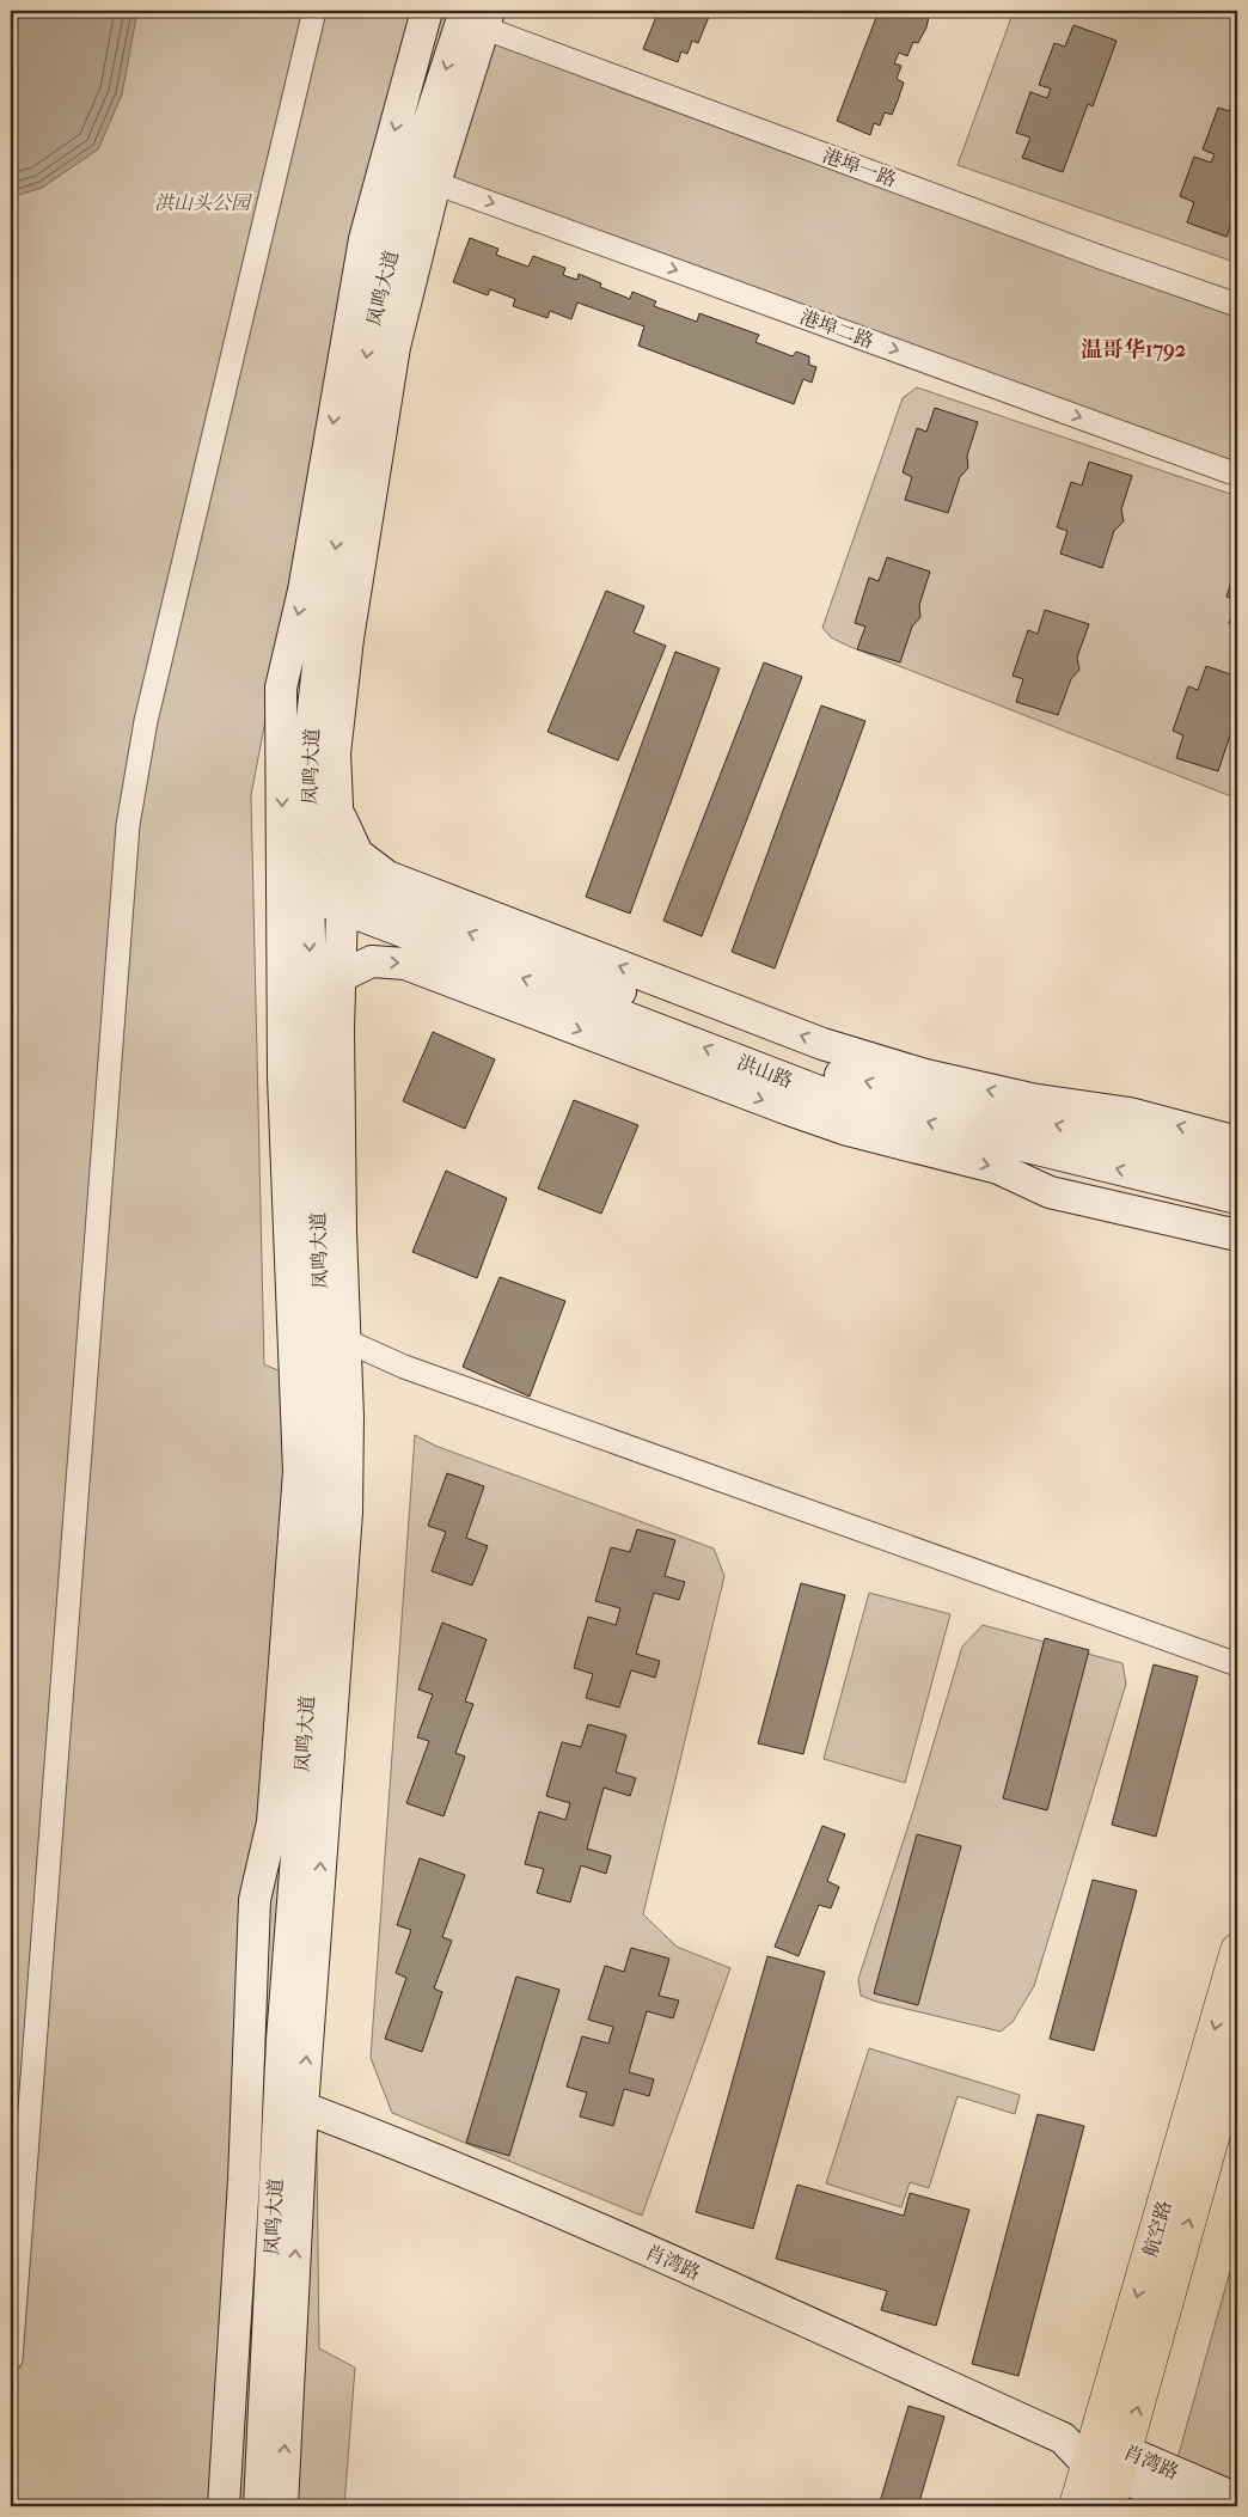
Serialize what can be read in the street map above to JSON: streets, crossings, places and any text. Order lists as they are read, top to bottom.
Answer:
{
  "streets": {
    "main road": ["航空路"],
    "street": [
      "港埠一路",
      "凤鸣大道",
      "港埠二路",
      "洪山路",
      "肖湾路"
    ]
  },
  "crossings": [
    ["港埠一路", "凤鸣大道"],
    ["凤鸣大道", "港埠二路"],
    ["凤鸣大道", "洪山路"],
    ["凤鸣大道", "肖湾路"],
    ["航空路", "肖湾路"]
  ],
  "one_way": ["港埠二路"],
  "districts": ["温哥华1792"],
  "parks": ["洪山头公园"]
}
